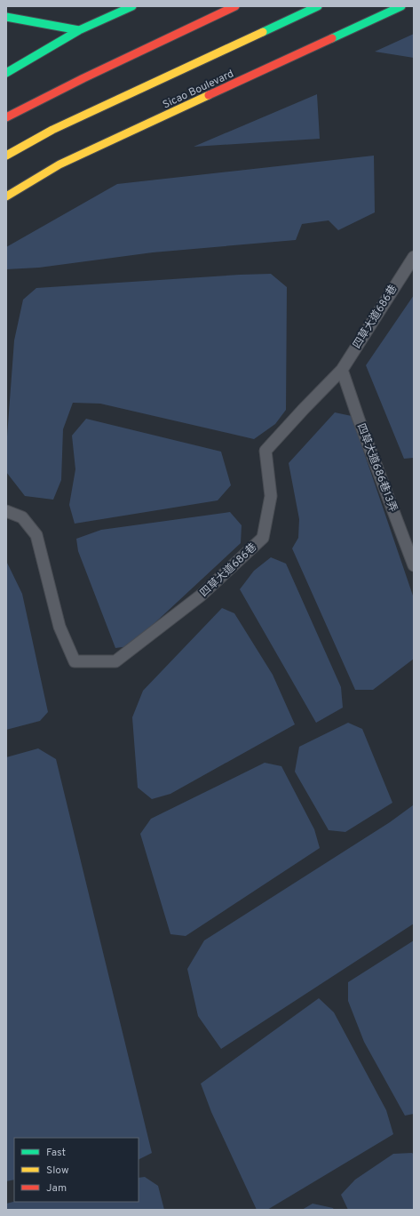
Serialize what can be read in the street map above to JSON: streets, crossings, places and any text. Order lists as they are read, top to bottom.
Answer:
{
  "streets": {
    "street": ["Sicao Boulevard"],
    "lane": ["四草大道686巷", "四草大道686巷13弄"]
  },
  "crossings": [
    ["四草大道686巷", "四草大道686巷13弄"]
  ],
  "legend": ["Fast", "Slow", "Jam"]
}
